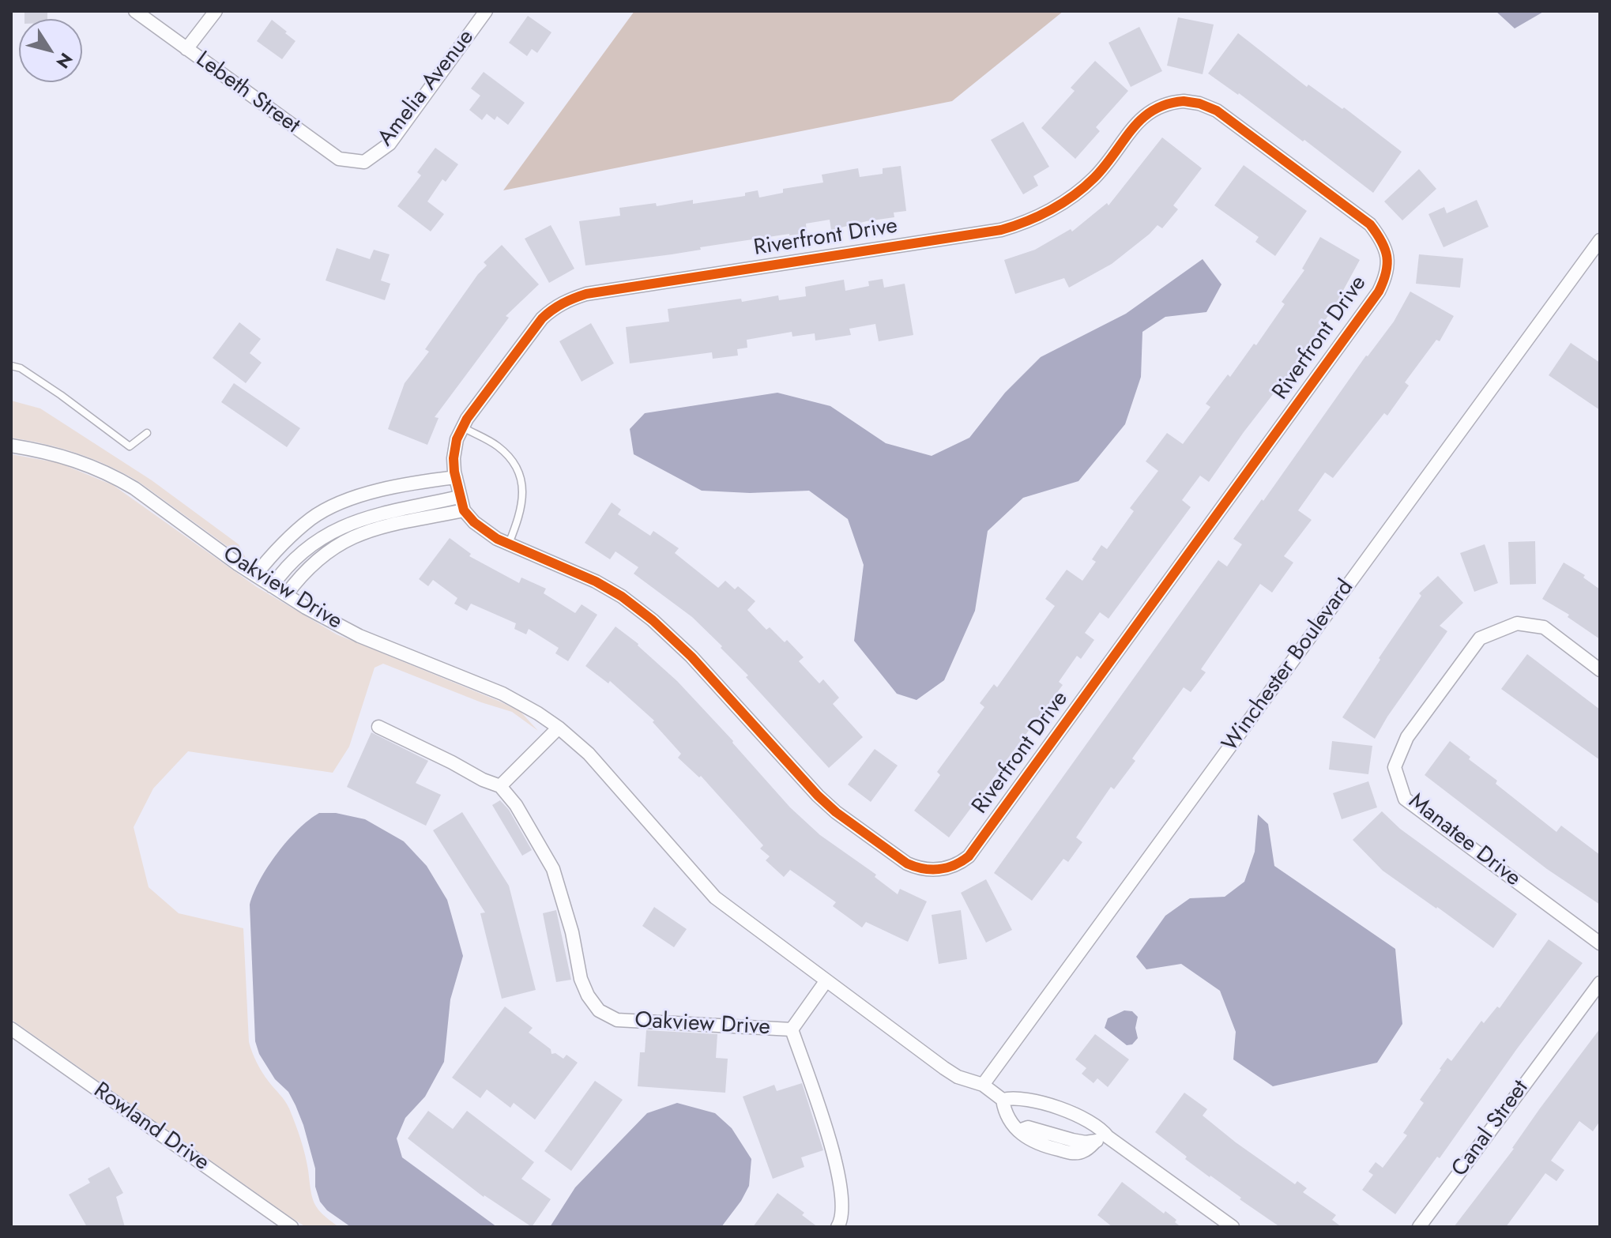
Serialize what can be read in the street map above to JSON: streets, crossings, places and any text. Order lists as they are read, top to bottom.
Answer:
{
  "streets": {
    "street": [
      "Amelia Avenue",
      "Lebeth Street",
      "Riverfront Drive",
      "Oakview Drive",
      "Winchester Boulevard",
      "Manatee Drive",
      "Rowland Drive",
      "Canal Street"
    ]
  },
  "crossings": [
    ["Amelia Avenue", "Lebeth Street"],
    ["Oakview Drive", "Winchester Boulevard"]
  ],
  "north": "bottom right"
}
